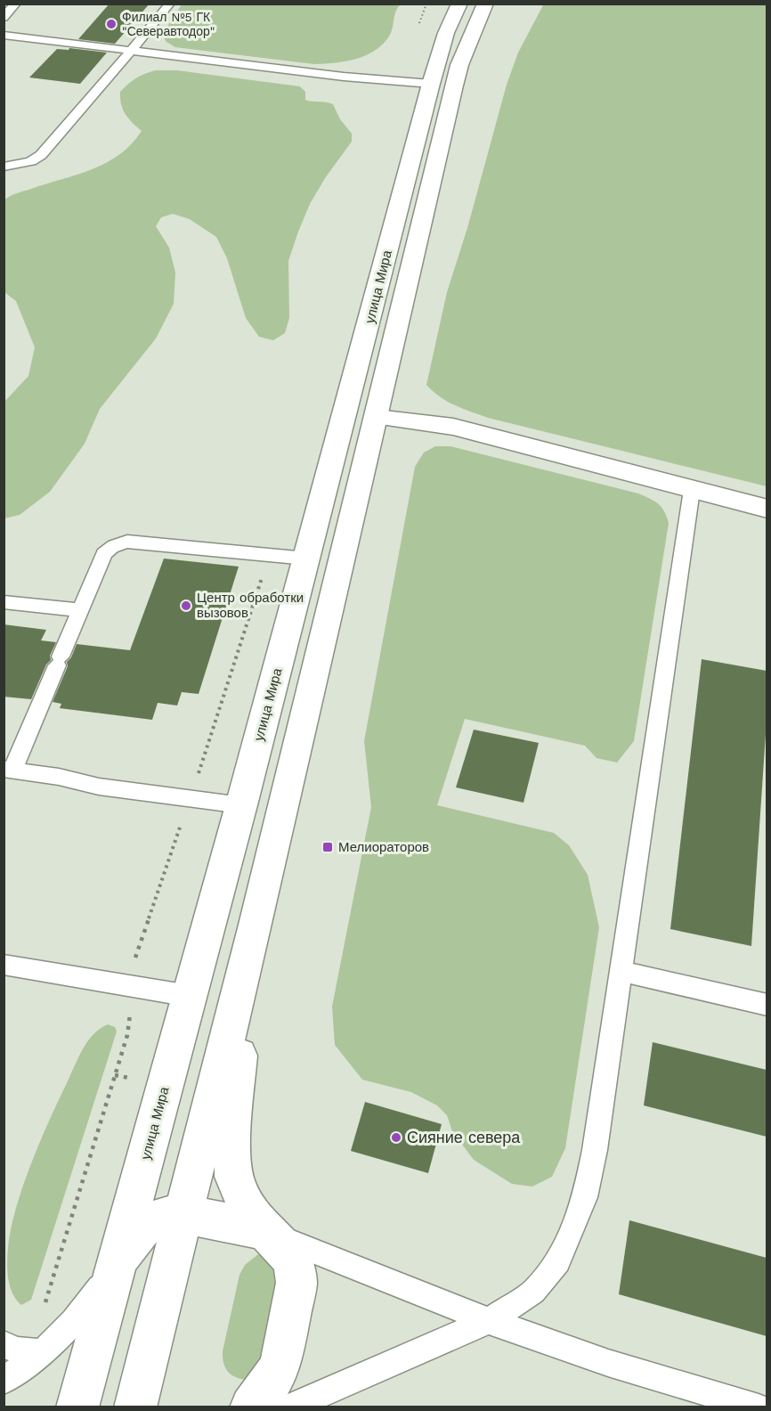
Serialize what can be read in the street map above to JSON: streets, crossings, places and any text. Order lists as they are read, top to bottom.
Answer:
{
  "streets": {
    "main road": ["улица Мира"]
  },
  "places": {
    "other": ["Филиал №5 ГК \"Северавтодор\"", "Центр обработки вызовов", "Сияние севера"],
    "transit": ["Мелиораторов"]
  }
}
